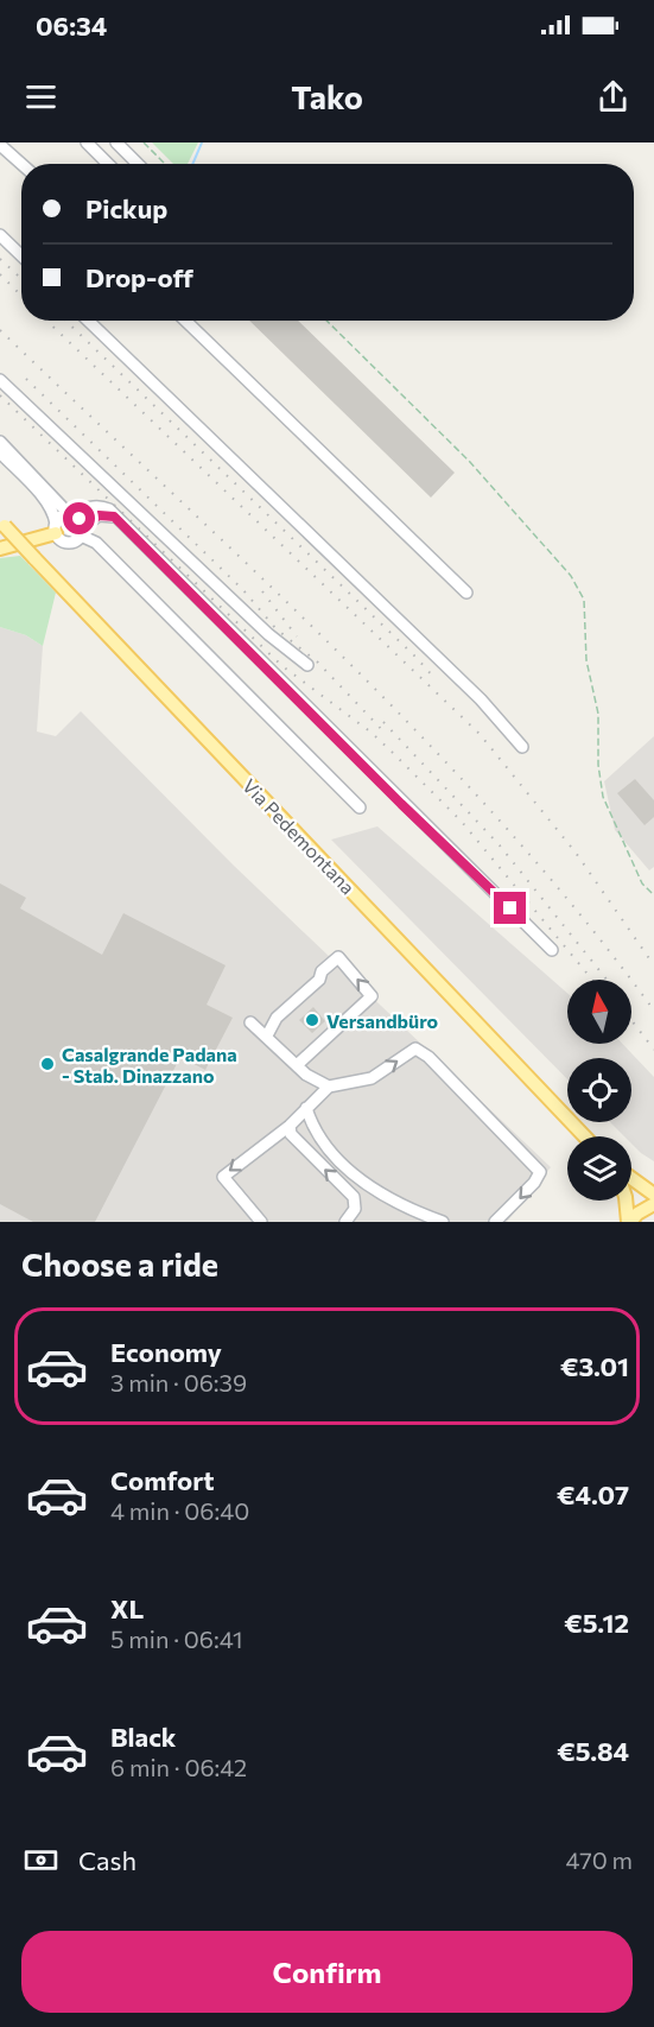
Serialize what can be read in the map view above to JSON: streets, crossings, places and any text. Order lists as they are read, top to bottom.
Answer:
{
  "streets": {
    "main road": ["Via Pedemontana"]
  },
  "places": ["Versandbüro", "Casalgrande Padana - Stab. Dinazzano"],
  "north": "top",
  "page": {
    "status": "06:34",
    "header": "Tako",
    "banner": ["Pickup", "Drop-off"],
    "heading": "Choose a ride",
    "list": [
      {
        "name": "Economy",
        "note": "3 min · 06:39",
        "value": "€3.01"
      },
      {
        "name": "Comfort",
        "note": "4 min · 06:40",
        "value": "€4.07"
      },
      {
        "name": "XL",
        "note": "5 min · 06:41",
        "value": "€5.12"
      },
      {
        "name": "Black",
        "note": "6 min · 06:42",
        "value": "€5.84"
      }
    ],
    "pay": ["Cash", "470 m"],
    "buttons": "Confirm"
  }
}
